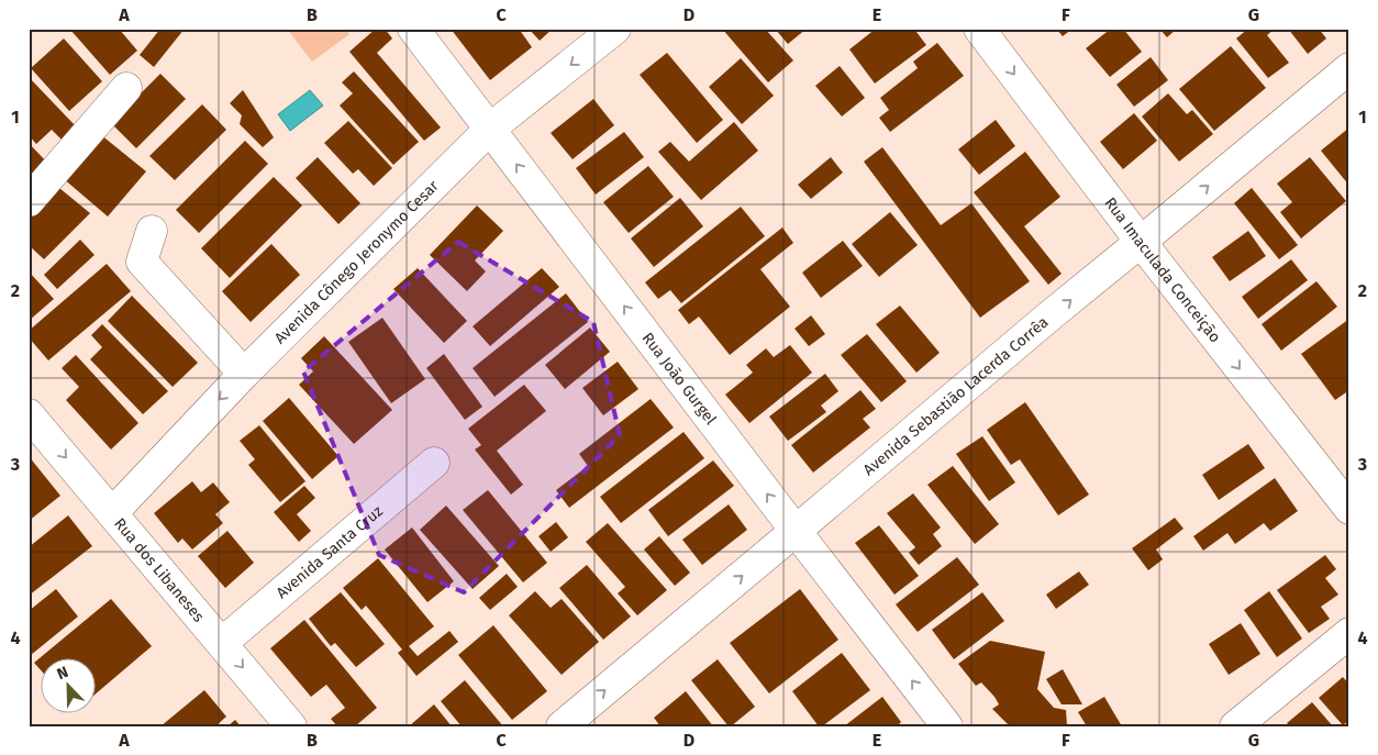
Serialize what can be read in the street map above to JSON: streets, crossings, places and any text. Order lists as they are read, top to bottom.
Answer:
{
  "streets": {
    "street": [
      "Avenida Cônego Jeronymo Cesar",
      "Rua Imaculada Conceição",
      "Rua João Gurgel",
      "Avenida Sebastião Lacerda Corrêa",
      "Avenida Santa Cruz",
      "Rua dos Libaneses"
    ]
  },
  "crossings": [
    ["Avenida Cônego Jeronymo Cesar", "Rua João Gurgel"],
    ["Avenida Cônego Jeronymo Cesar", "Rua dos Libaneses"],
    ["Rua Imaculada Conceição", "Avenida Sebastião Lacerda Corrêa"],
    ["Rua João Gurgel", "Avenida Sebastião Lacerda Corrêa"],
    ["Avenida Santa Cruz", "Rua dos Libaneses"]
  ],
  "one_way": [
    "Avenida Cônego Jeronymo Cesar",
    "Rua Imaculada Conceição",
    "Rua João Gurgel",
    "Avenida Sebastião Lacerda Corrêa"
  ],
  "north": "top left",
  "grid": {
    "columns": [
      "A",
      "B",
      "C",
      "D",
      "E",
      "F",
      "G"
    ],
    "rows": [
      "1",
      "2",
      "3",
      "4"
    ]
  }
}
